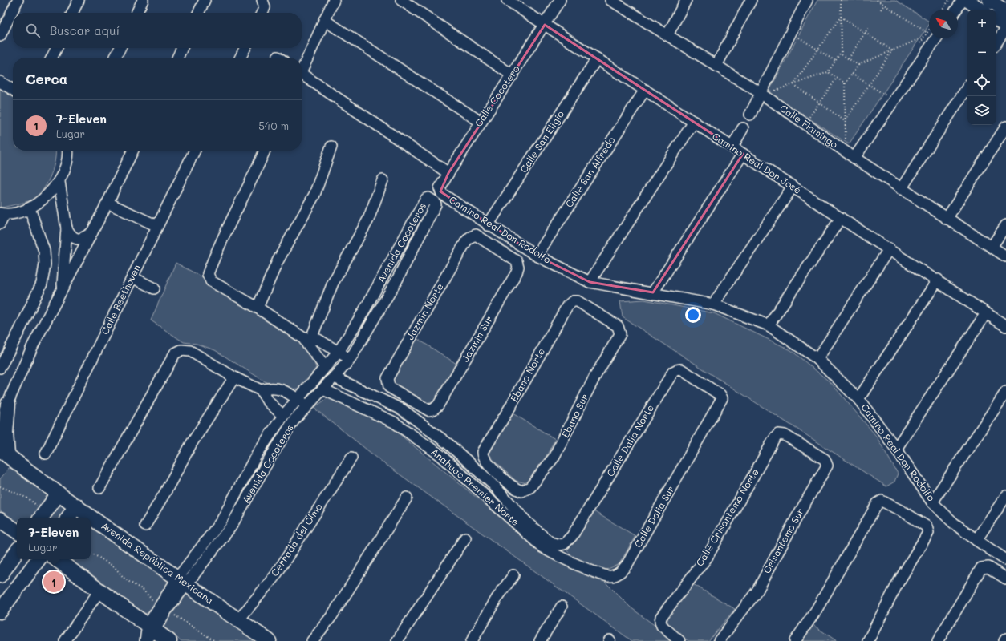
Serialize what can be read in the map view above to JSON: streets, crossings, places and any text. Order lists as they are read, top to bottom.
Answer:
{
  "streets": {
    "main road": ["Avenida República Mexicana"],
    "street": [
      "Calle Cocotero",
      "Calle Flamingo",
      "Calle San Eligio",
      "Camino Real Don José",
      "Calle San Alfredo",
      "Camino Real Don Rodolfo",
      "Avenida Cocoteros",
      "Calle Beethoven",
      "Jazmin Norte",
      "Jazmin Sur",
      "Ebano Norte",
      "Ebano Sur",
      "Calle Dalia Norte",
      "Anahuac Premier Norte",
      "Calle Dalia Sur",
      "Calle Crisantemo Norte",
      "Cerrada del Olmo",
      "Crisantemo Sur"
    ]
  },
  "crossings": [
    ["Calle Cocotero", "Camino Real Don José"],
    ["Calle Cocotero", "Camino Real Don Rodolfo"],
    ["Calle San Eligio", "Camino Real Don José"],
    ["Calle San Eligio", "Camino Real Don Rodolfo"],
    ["Camino Real Don José", "Calle San Alfredo"],
    ["Calle San Alfredo", "Camino Real Don Rodolfo"],
    ["Avenida Cocoteros", "Anahuac Premier Norte"],
    ["Avenida Cocoteros", "Avenida República Mexicana"],
    ["Jazmin Norte", "Jazmin Sur"],
    ["Ebano Norte", "Ebano Sur"],
    ["Calle Dalia Norte", "Anahuac Premier Norte"],
    ["Calle Dalia Norte", "Calle Dalia Sur"],
    ["Anahuac Premier Norte", "Calle Dalia Sur"],
    ["Calle Crisantemo Norte", "Crisantemo Sur"],
    ["Cerrada del Olmo", "Avenida República Mexicana"]
  ],
  "north": "top left",
  "page": {
    "map_buttons": ["+", "−"],
    "search": "Buscar aquí",
    "heading": "Cerca",
    "list": [
      {
        "mark": "1",
        "name": "7-Eleven",
        "note": "Lugar",
        "value": "540 m"
      }
    ],
    "popup": ["7-Eleven", "Lugar"],
    "pins": "1"
  }
}
